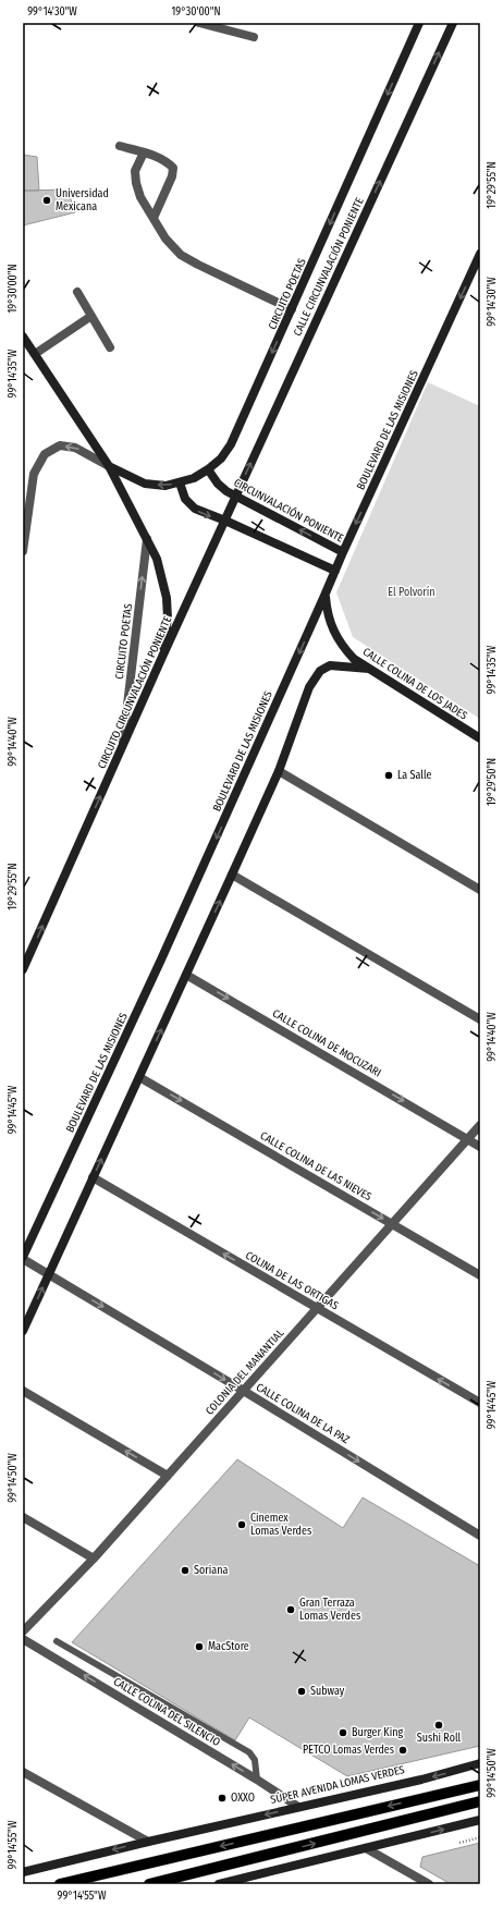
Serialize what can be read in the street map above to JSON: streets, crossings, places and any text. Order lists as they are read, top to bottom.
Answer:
{
  "streets": {
    "main road": [
      "CALLE CIRCUNVALACIÓN PONIENTE",
      "CIRCUITO POETAS",
      "BOULEVARD DE LAS MISIONES",
      "CIRCUNVALACIÓN PONIENTE",
      "CALLE COLINA DE LOS JADES",
      "CIRCUITO CIRCUNVALACIÓN PONIENTE",
      "SÚPER AVENIDA LOMAS VERDES"
    ],
    "street": [
      "CALLE COLINA DE MOCUZARI",
      "CALLE COLINA DE LAS NIEVES",
      "COLINA DE LAS ORTIGAS",
      "COLONIA DEL MANANTIAL",
      "CALLE COLINA DE LA PAZ",
      "CALLE COLINA DEL SILENCIO"
    ]
  },
  "crossings": [
    ["CALLE CIRCUNVALACIÓN PONIENTE", "CIRCUNVALACIÓN PONIENTE"],
    ["CALLE CIRCUNVALACIÓN PONIENTE", "CIRCUITO CIRCUNVALACIÓN PONIENTE"],
    ["CIRCUITO POETAS", "CIRCUNVALACIÓN PONIENTE"],
    ["CIRCUITO POETAS", "CIRCUITO CIRCUNVALACIÓN PONIENTE"],
    ["BOULEVARD DE LAS MISIONES", "CIRCUNVALACIÓN PONIENTE"],
    ["BOULEVARD DE LAS MISIONES", "CALLE COLINA DE LOS JADES"],
    ["BOULEVARD DE LAS MISIONES", "CALLE COLINA DE LA PAZ"],
    ["CALLE COLINA DE MOCUZARI", "COLONIA DEL MANANTIAL"],
    ["CALLE COLINA DE LAS NIEVES", "COLONIA DEL MANANTIAL"],
    ["COLINA DE LAS ORTIGAS", "COLONIA DEL MANANTIAL"],
    ["COLONIA DEL MANANTIAL", "CALLE COLINA DE LA PAZ"],
    ["CALLE COLINA DEL SILENCIO", "SÚPER AVENIDA LOMAS VERDES"]
  ],
  "one_way": [
    "CALLE CIRCUNVALACIÓN PONIENTE",
    "CIRCUITO CIRCUNVALACIÓN PONIENTE",
    "CALLE COLINA DE MOCUZARI",
    "CALLE COLINA DE LAS NIEVES",
    "COLINA DE LAS ORTIGAS",
    "CALLE COLINA DE LA PAZ",
    "CALLE COLINA DEL SILENCIO"
  ],
  "parks": ["El Polvorín"],
  "places": [
    "Universidad Mexicana",
    "La Salle",
    "Cinemex Lomas Verdes",
    "Soriana",
    "Gran Terraza Lomas Verdes",
    "MacStore",
    "Subway",
    "Sushi Roll",
    "Burger King",
    "PETCO Lomas Verdes",
    "OXXO"
  ],
  "coordinates": [
    "99°14'30\"W",
    "19°30'00\"N",
    "19°29'55\"N",
    "99°14'35\"W",
    "99°14'40\"W",
    "19°29'50\"N",
    "99°14'45\"W",
    "99°14'50\"W",
    "99°14'55\"W"
  ]
}
